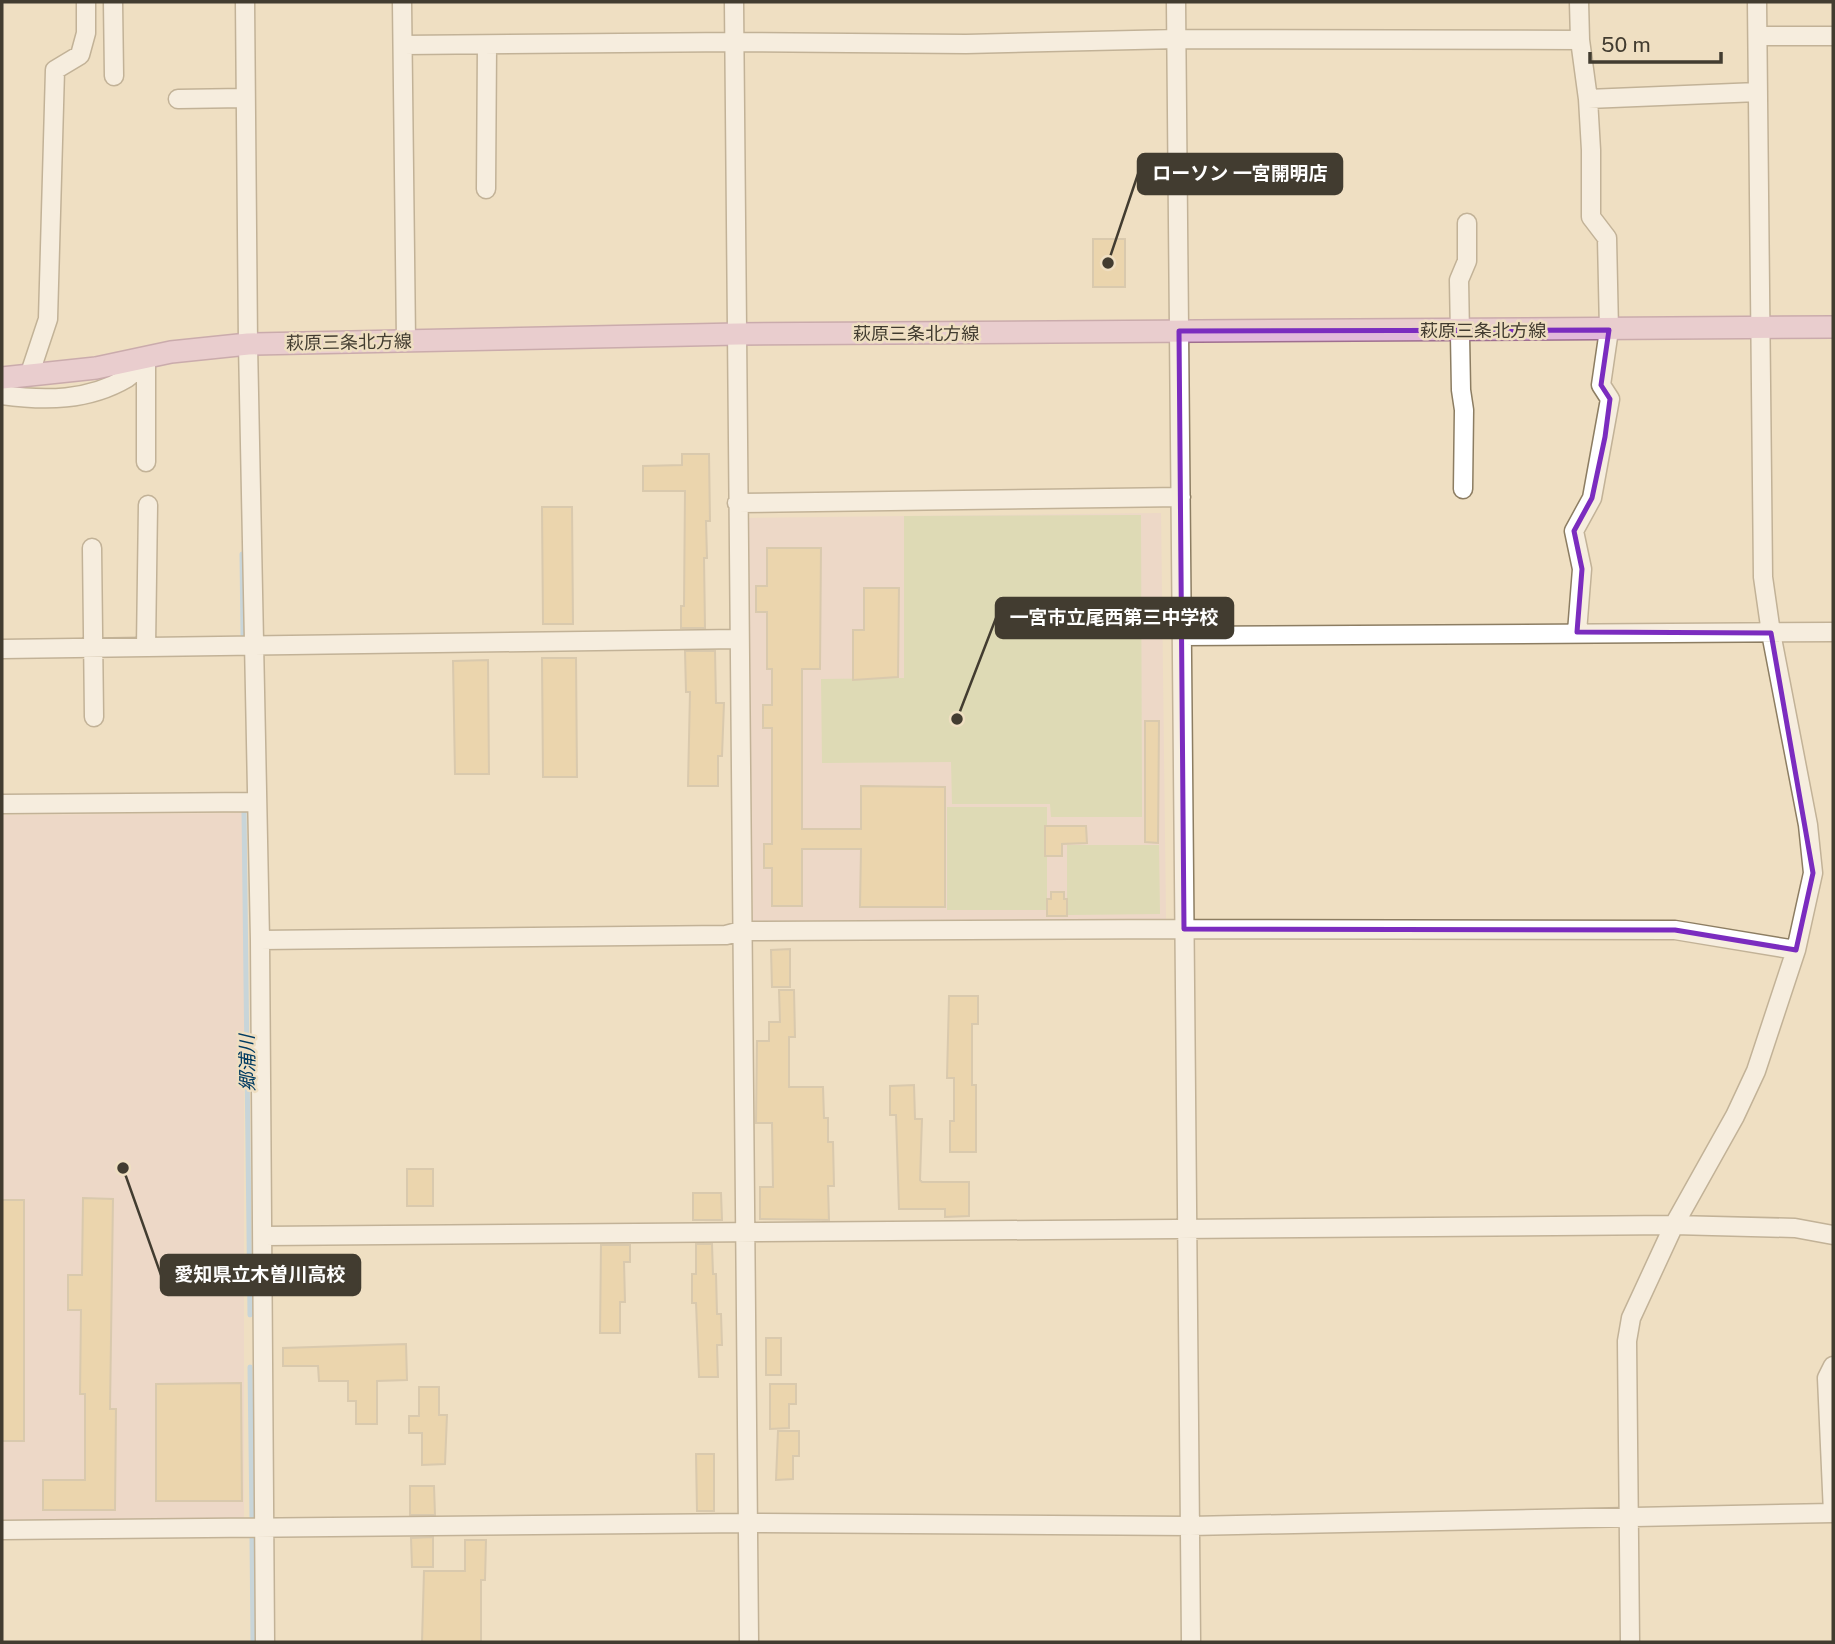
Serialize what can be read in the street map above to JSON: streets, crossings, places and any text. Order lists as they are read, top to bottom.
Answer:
{
  "streets": {
    "main road": ["萩原三条北方線"]
  },
  "water": ["郷浦川"],
  "places": ["ローソン 一宮開明店", "一宮市立尾西第三中学校", "愛知県立木曽川高校"],
  "scale_bar": "50 m"
}
